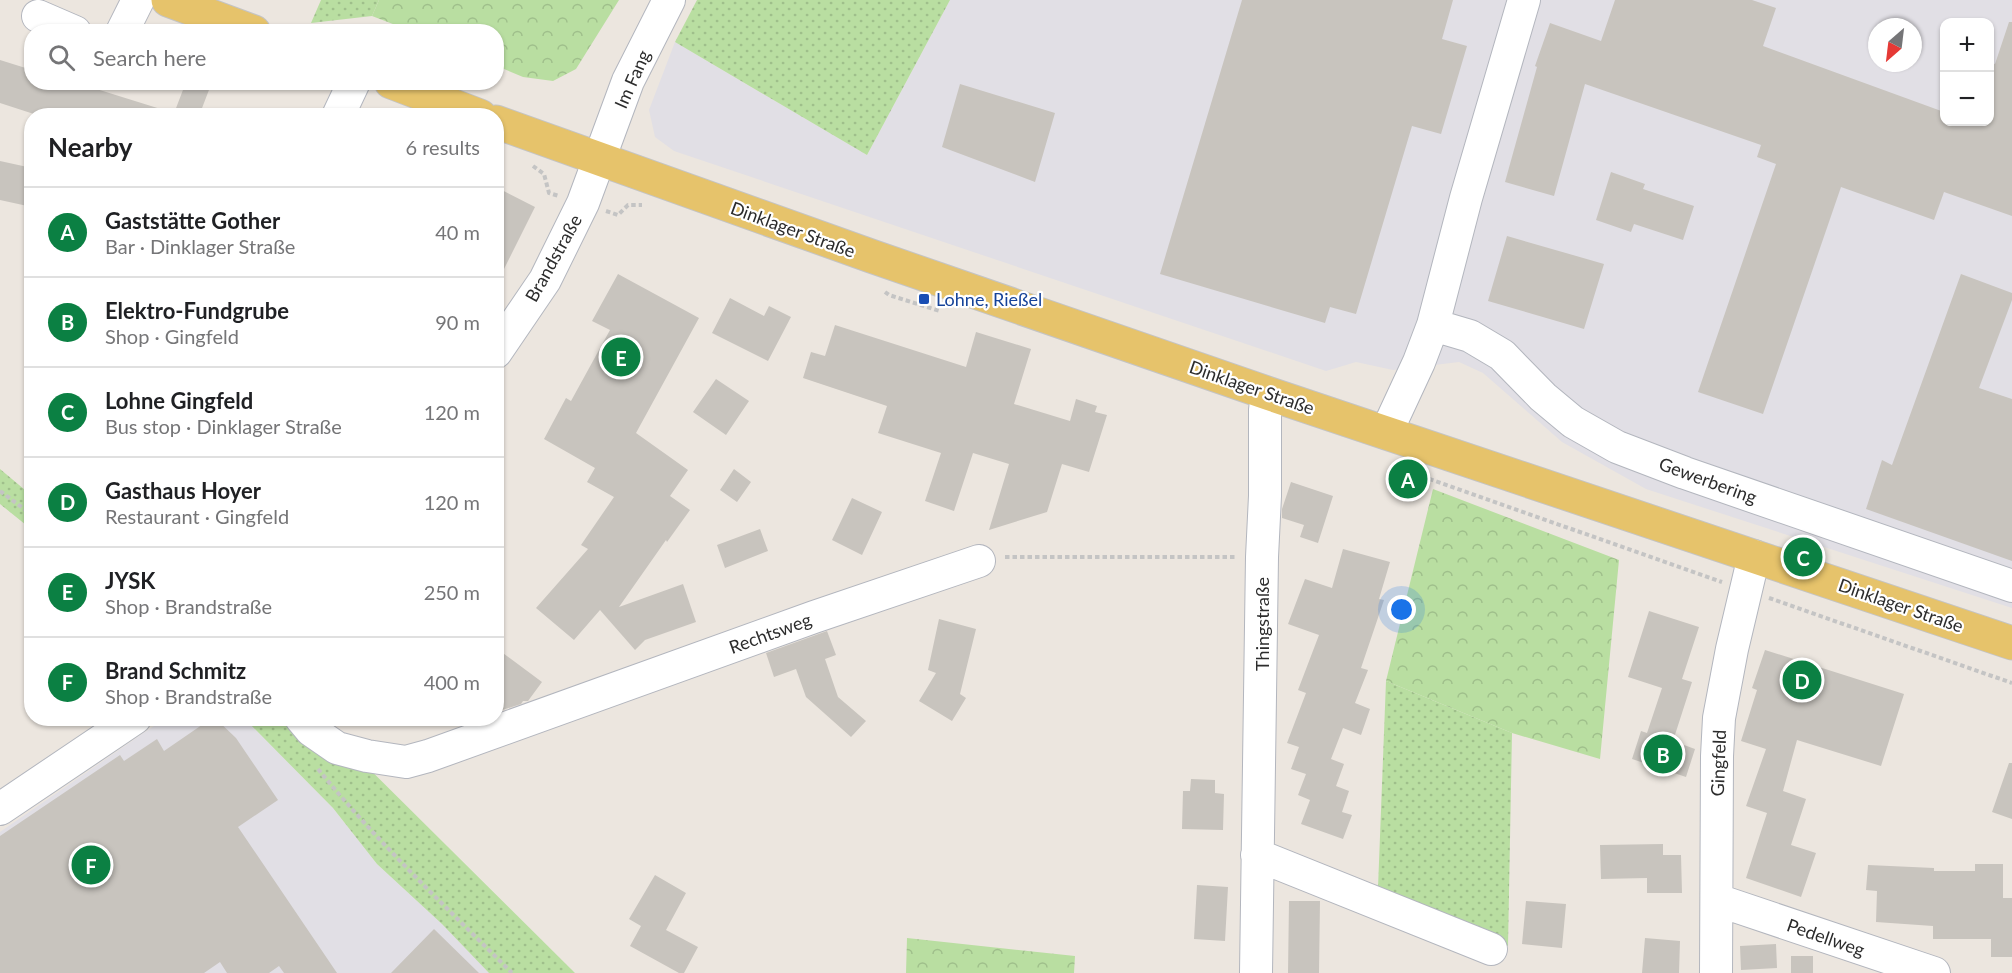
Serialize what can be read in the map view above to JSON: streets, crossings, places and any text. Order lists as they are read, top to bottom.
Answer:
{
  "streets": {
    "main road": ["Dinklager Straße"],
    "street": [
      "Im Fang",
      "Brandstraße",
      "Gewerbering",
      "Thingstraße",
      "Rechtsweg",
      "Gingfeld",
      "Pedellweg"
    ]
  },
  "crossings": [
    ["Im Fang", "Dinklager Straße"],
    ["Im Fang", "Brandstraße"],
    ["Dinklager Straße", "Brandstraße"],
    ["Dinklager Straße", "Thingstraße"],
    ["Dinklager Straße", "Gingfeld"],
    ["Gingfeld", "Pedellweg"]
  ],
  "places": {
    "transit": ["Lohne, Rießel"]
  },
  "north": "bottom left",
  "page": {
    "map_buttons": ["+", "−"],
    "search": "Search here",
    "heading": ["Nearby", "6 results"],
    "list": [
      {
        "mark": "A",
        "name": "Gaststätte Gother",
        "note": "Bar · Dinklager Straße",
        "value": "40 m"
      },
      {
        "mark": "B",
        "name": "Elektro-Fundgrube",
        "note": "Shop · Gingfeld",
        "value": "90 m"
      },
      {
        "mark": "C",
        "name": "Lohne Gingfeld",
        "note": "Bus stop · Dinklager Straße",
        "value": "120 m"
      },
      {
        "mark": "D",
        "name": "Gasthaus Hoyer",
        "note": "Restaurant · Gingfeld",
        "value": "120 m"
      },
      {
        "mark": "E",
        "name": "JYSK",
        "note": "Shop · Brandstraße",
        "value": "250 m"
      },
      {
        "mark": "F",
        "name": "Brand Schmitz",
        "note": "Shop · Brandstraße",
        "value": "400 m"
      }
    ],
    "pins": [
      "E",
      "A",
      "C",
      "D",
      "B",
      "F"
    ]
  }
}
